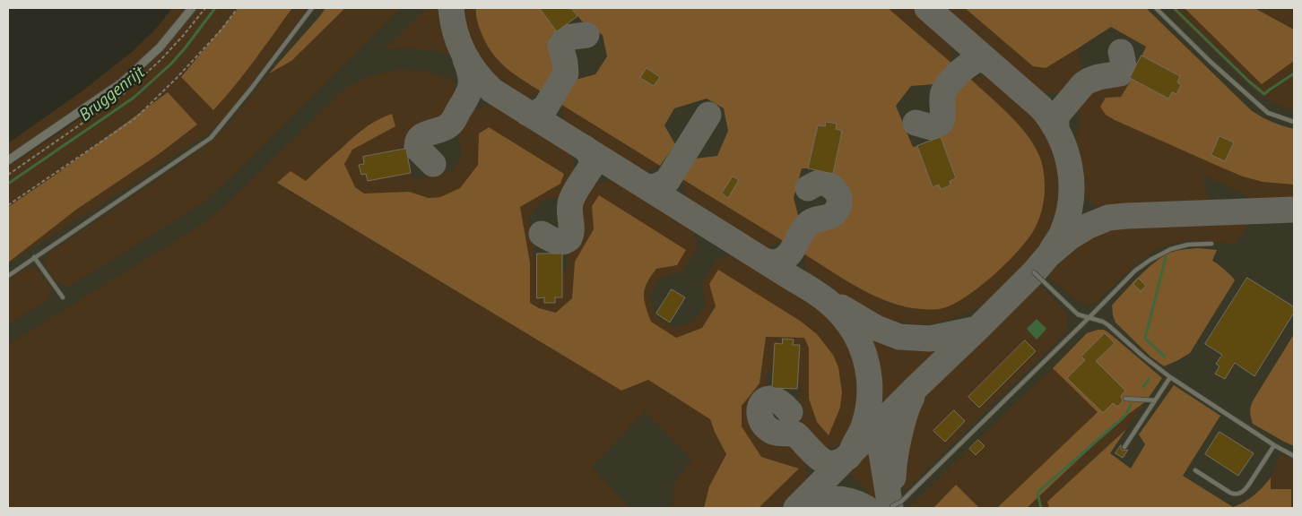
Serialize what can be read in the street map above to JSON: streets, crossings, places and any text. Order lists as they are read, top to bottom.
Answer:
{
  "water": ["Bruggenrijt"]
}
